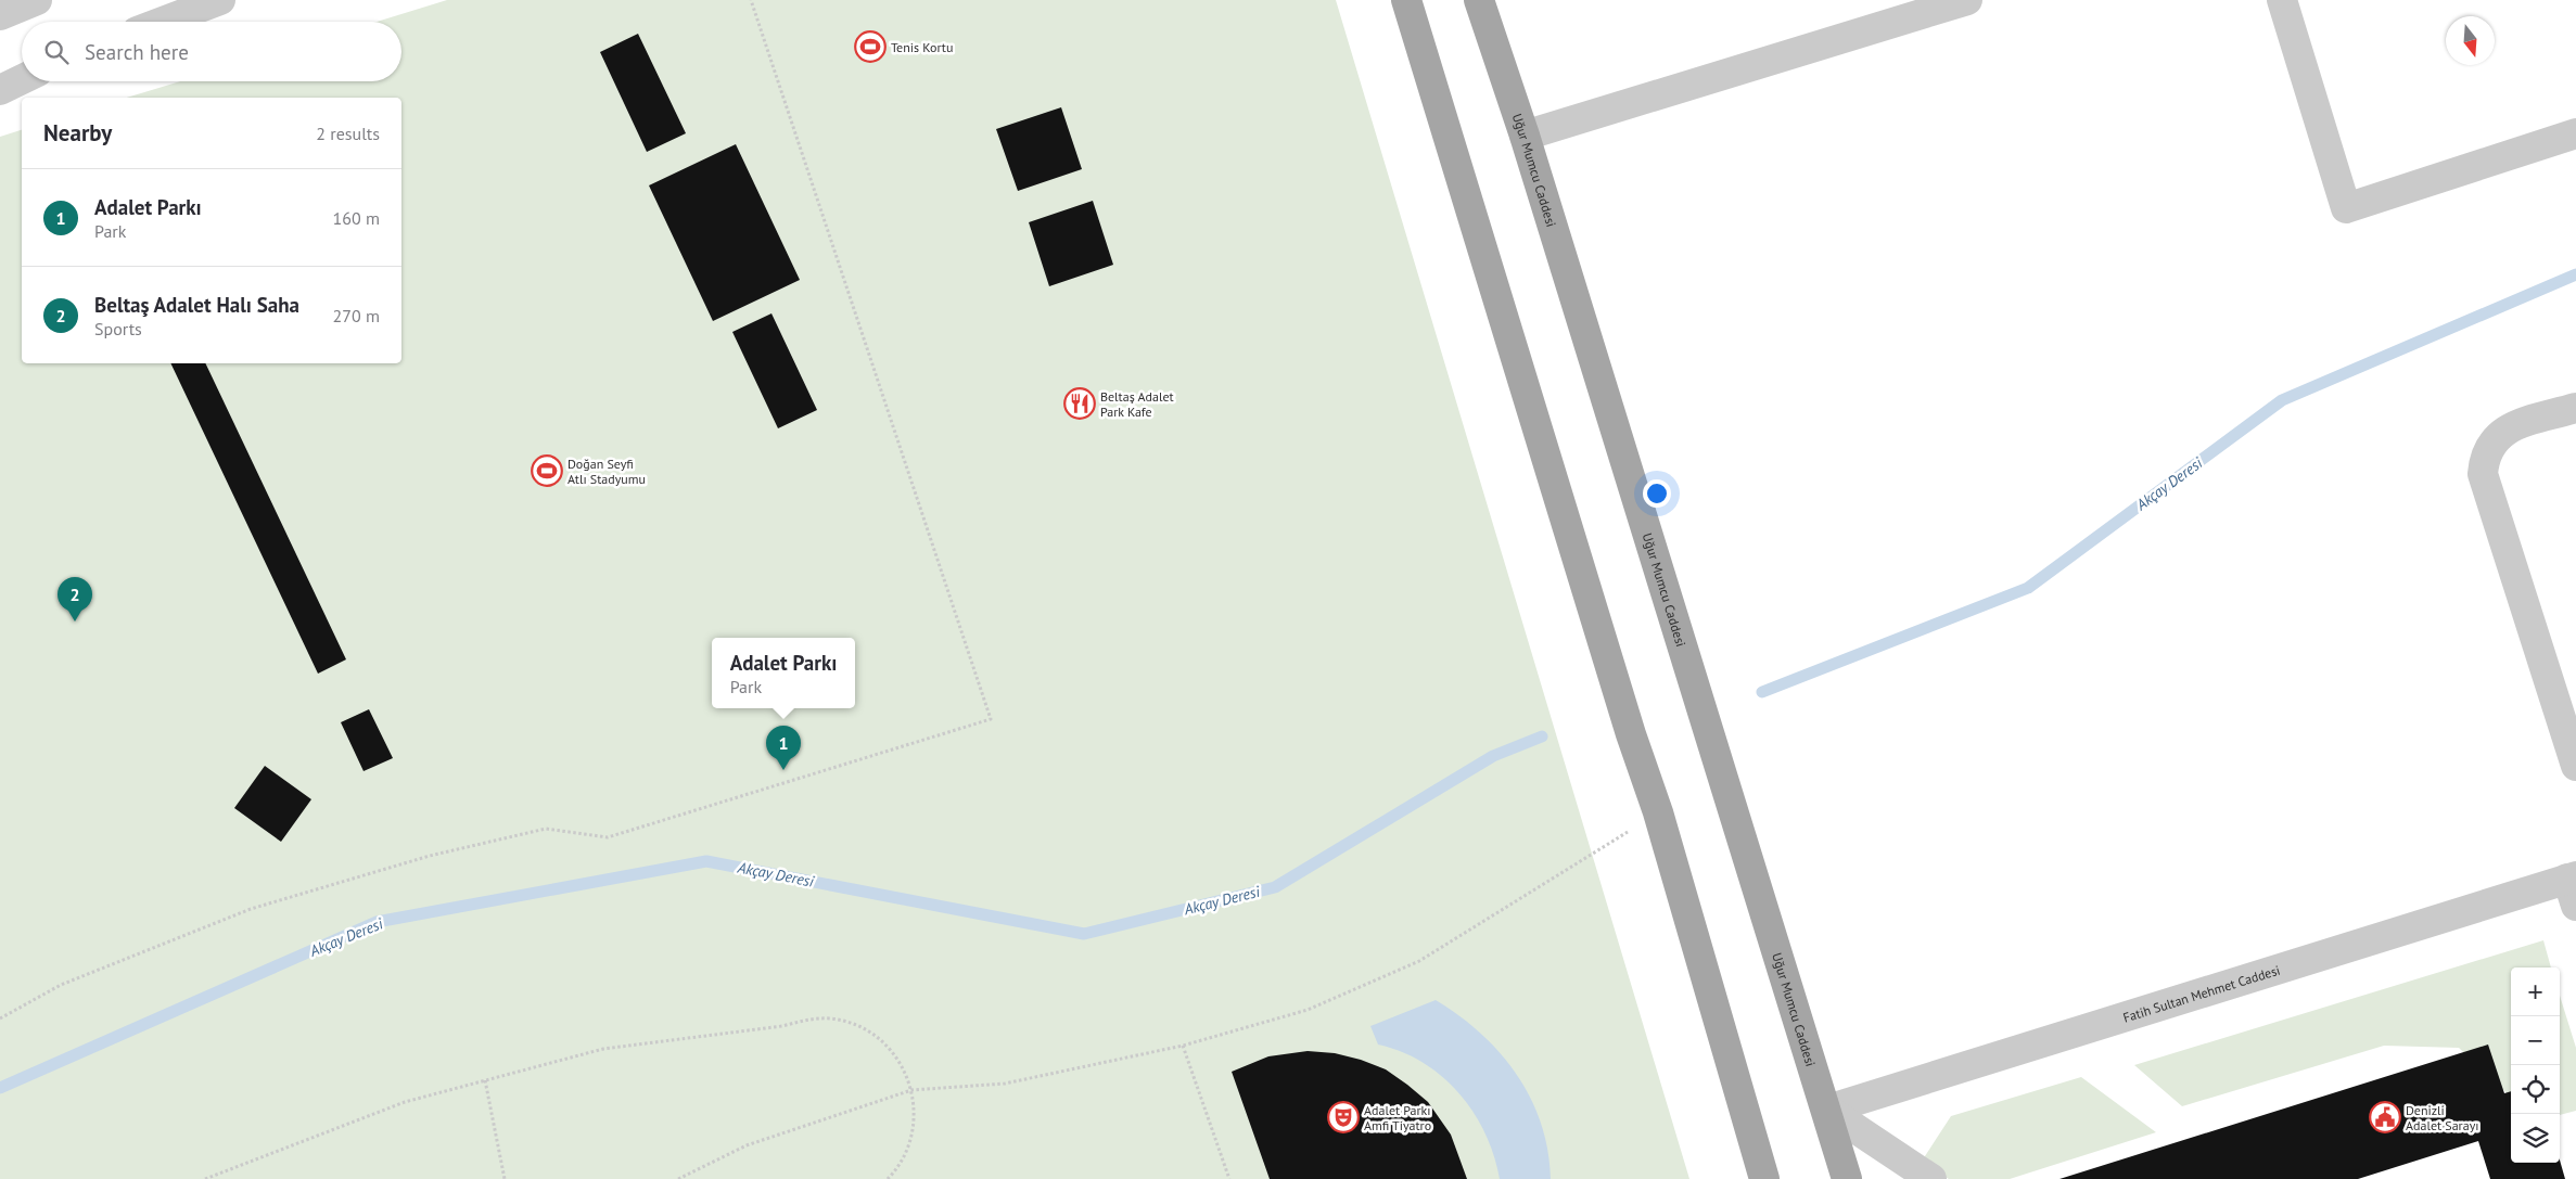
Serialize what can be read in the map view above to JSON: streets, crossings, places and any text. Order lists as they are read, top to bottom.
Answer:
{
  "streets": {
    "main road": ["Uğur Mumcu Caddesi"],
    "street": ["Fatih Sultan Mehmet Caddesi"]
  },
  "crossings": [
    ["Uğur Mumcu Caddesi", "Fatih Sultan Mehmet Caddesi"]
  ],
  "water": ["Akçay Deresi"],
  "places": {
    "sports": ["Tenis Kortu", "Doğan Seyfi Atlı Stadyumu"],
    "restaurant": ["Beltaş Adalet Park Kafe"],
    "theatre": ["Adalet Parkı Amfi Tiyatro"],
    "public building": ["Denizli Adalet Sarayı"]
  },
  "north": "bottom",
  "page": {
    "search": "Search here",
    "heading": ["Nearby", "2 results"],
    "list": [
      {
        "mark": "1",
        "name": "Adalet Parkı",
        "note": "Park",
        "value": "160 m"
      },
      {
        "mark": "2",
        "name": "Beltaş Adalet Halı Saha",
        "note": "Sports",
        "value": "270 m"
      }
    ],
    "pins": ["2", "1"],
    "popup": ["Adalet Parkı", "Park"],
    "map_buttons": ["+", "−"]
  }
}
